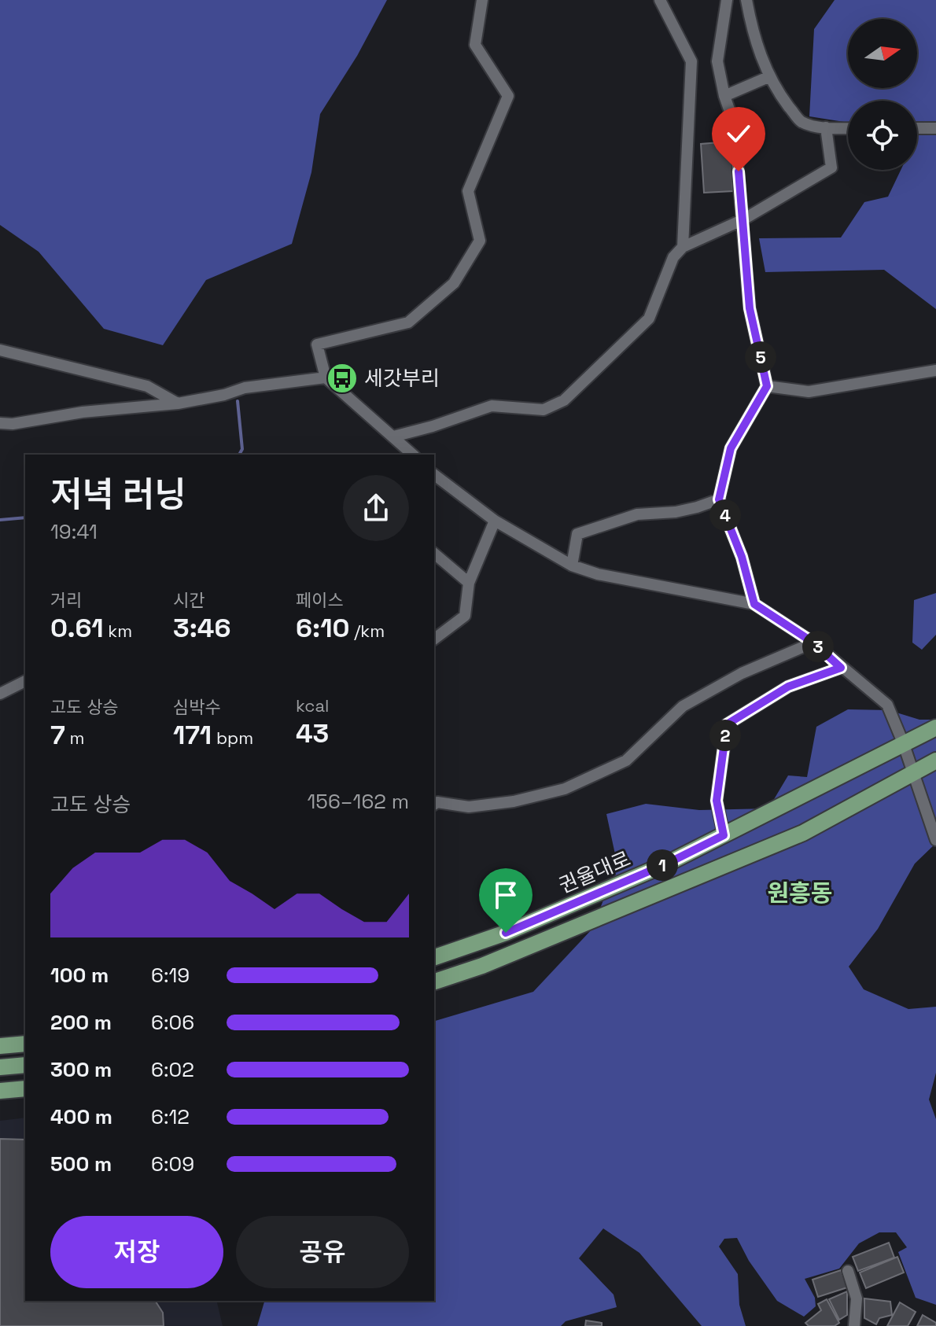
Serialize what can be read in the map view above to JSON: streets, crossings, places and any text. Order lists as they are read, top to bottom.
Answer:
{
  "streets": {
    "main road": ["권율대로"]
  },
  "districts": ["원흥동"],
  "places": {
    "bus stop": ["세갓부리"]
  },
  "north": "right",
  "page": {
    "pins": [
      "5",
      "4",
      "3",
      "2",
      "1"
    ],
    "heading": ["저녁 러닝", "19:41"],
    "stats": [
      ["거리", "0.61 km"],
      ["시간", "3:46"],
      ["페이스", "6:10 /km"],
      ["고도 상승", "7 m"],
      ["심박수", "171 bpm"],
      ["kcal", "43"]
    ],
    "chart": ["고도 상승", "156–162 m"],
    "list": [
      {
        "name": "100 m",
        "note": "6:19"
      },
      {
        "name": "200 m",
        "note": "6:06"
      },
      {
        "name": "300 m",
        "note": "6:02"
      },
      {
        "name": "400 m",
        "note": "6:12"
      },
      {
        "name": "500 m",
        "note": "6:09"
      }
    ],
    "buttons": ["저장", "공유"]
  }
}
